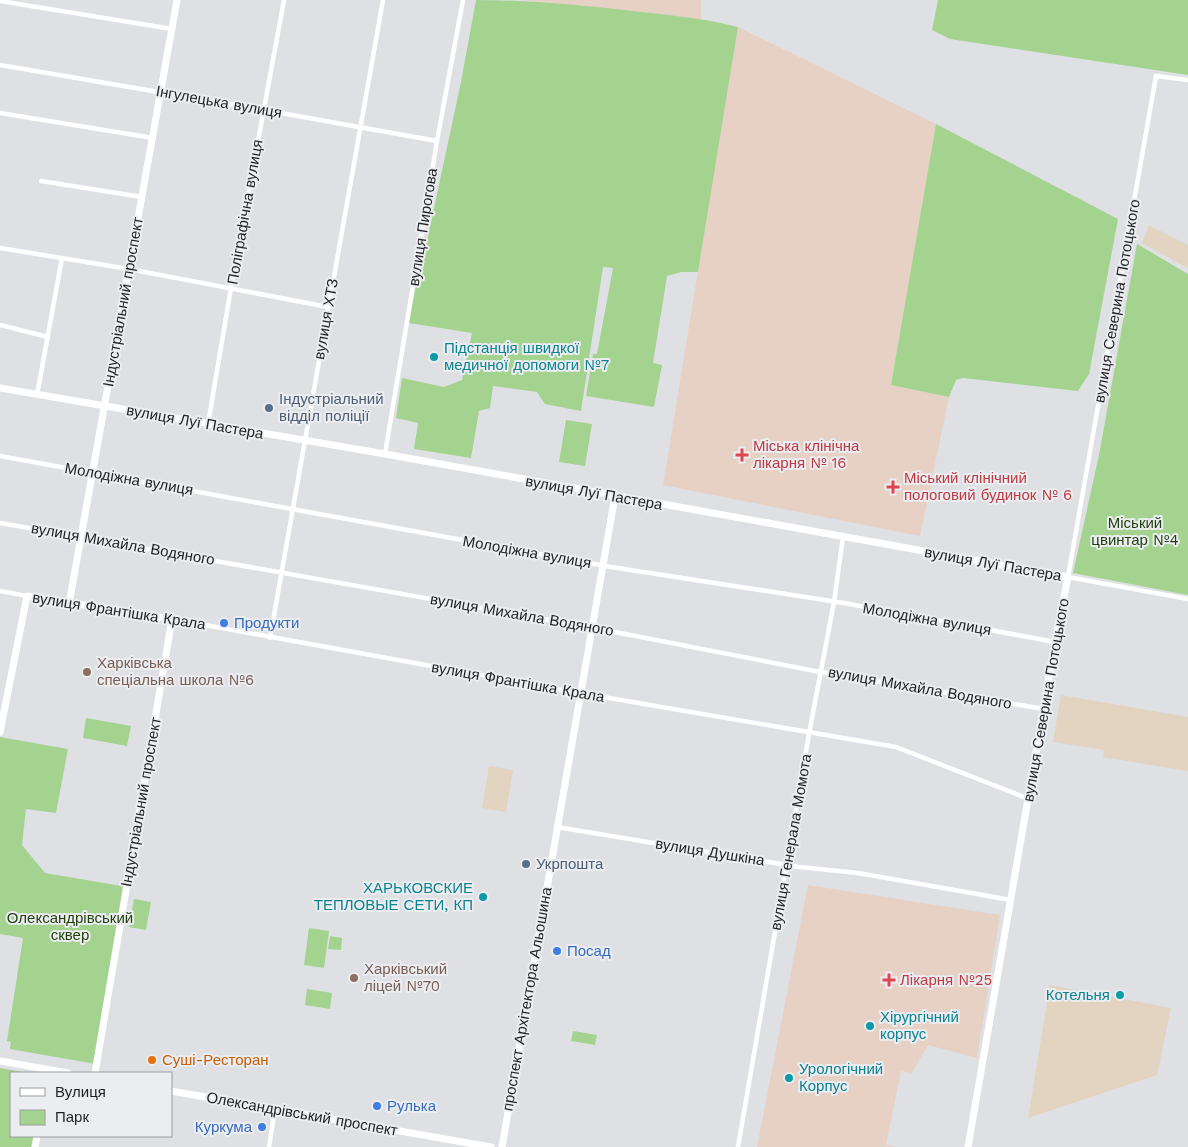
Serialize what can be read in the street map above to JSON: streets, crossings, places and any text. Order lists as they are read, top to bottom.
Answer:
{
  "streets": {
    "street": [
      "Інгулецька вулиця",
      "Поліграфічна вулиця",
      "вулиця Пирогова",
      "вулиця Северина Потоцького",
      "Індустріальний проспект",
      "вулиця ХТЗ",
      "вулиця Луї Пастера",
      "Молодіжна вулиця",
      "вулиця Михайла Водяного",
      "вулиця Франтішка Крала",
      "вулиця Генерала Момота",
      "вулиця Душкіна",
      "проспект Архітектора Альошина",
      "Олександрівський проспект"
    ]
  },
  "crossings": [
    ["Інгулецька вулиця", "Поліграфічна вулиця"],
    ["Інгулецька вулиця", "вулиця Пирогова"],
    ["Інгулецька вулиця", "Індустріальний проспект"],
    ["Інгулецька вулиця", "вулиця ХТЗ"],
    ["Поліграфічна вулиця", "вулиця Луї Пастера"],
    ["вулиця Пирогова", "вулиця Луї Пастера"],
    ["вулиця Северина Потоцького", "вулиця Луї Пастера"],
    ["вулиця Северина Потоцького", "Молодіжна вулиця"],
    ["вулиця Северина Потоцького", "вулиця Михайла Водяного"],
    ["вулиця Северина Потоцького", "вулиця Франтішка Крала"],
    ["вулиця Северина Потоцького", "вулиця Душкіна"],
    ["Індустріальний проспект", "вулиця Луї Пастера"],
    ["Індустріальний проспект", "Молодіжна вулиця"],
    ["Індустріальний проспект", "вулиця Михайла Водяного"],
    ["Індустріальний проспект", "вулиця Франтішка Крала"],
    ["вулиця ХТЗ", "вулиця Луї Пастера"],
    ["вулиця ХТЗ", "Молодіжна вулиця"],
    ["вулиця ХТЗ", "вулиця Михайла Водяного"],
    ["вулиця ХТЗ", "вулиця Франтішка Крала"],
    ["вулиця Луї Пастера", "вулиця Генерала Момота"],
    ["вулиця Луї Пастера", "проспект Архітектора Альошина"],
    ["Молодіжна вулиця", "вулиця Генерала Момота"],
    ["Молодіжна вулиця", "проспект Архітектора Альошина"],
    ["вулиця Михайла Водяного", "вулиця Генерала Момота"],
    ["вулиця Михайла Водяного", "проспект Архітектора Альошина"],
    ["вулиця Франтішка Крала", "вулиця Генерала Момота"],
    ["вулиця Франтішка Крала", "проспект Архітектора Альошина"],
    ["вулиця Генерала Момота", "вулиця Душкіна"],
    ["вулиця Душкіна", "проспект Архітектора Альошина"]
  ],
  "parks": ["Міський цвинтар №4", "Олександрівський сквер"],
  "places": {
    "other": [
      "Підстанція швидкої медичної допомоги №7",
      "Індустріальний відділ поліції",
      "Продукти",
      "Харківська спеціальна школа №6",
      "Укрпошта",
      "ХАРЬКОВСКИЕ ТЕПЛОВЫЕ СЕТИ, КП",
      "Посад",
      "Харківський ліцей №70",
      "Котельня",
      "Хірургічний корпус",
      "Суші-Ресторан",
      "Урологічний Корпус",
      "Рулька",
      "Куркума"
    ],
    "health": ["Міська клінічна лікарня № 16", "Міський клінічний пологовий будинок № 6", "Лікарня №25"]
  },
  "legend": ["Вулиця", "Парк"]
}
